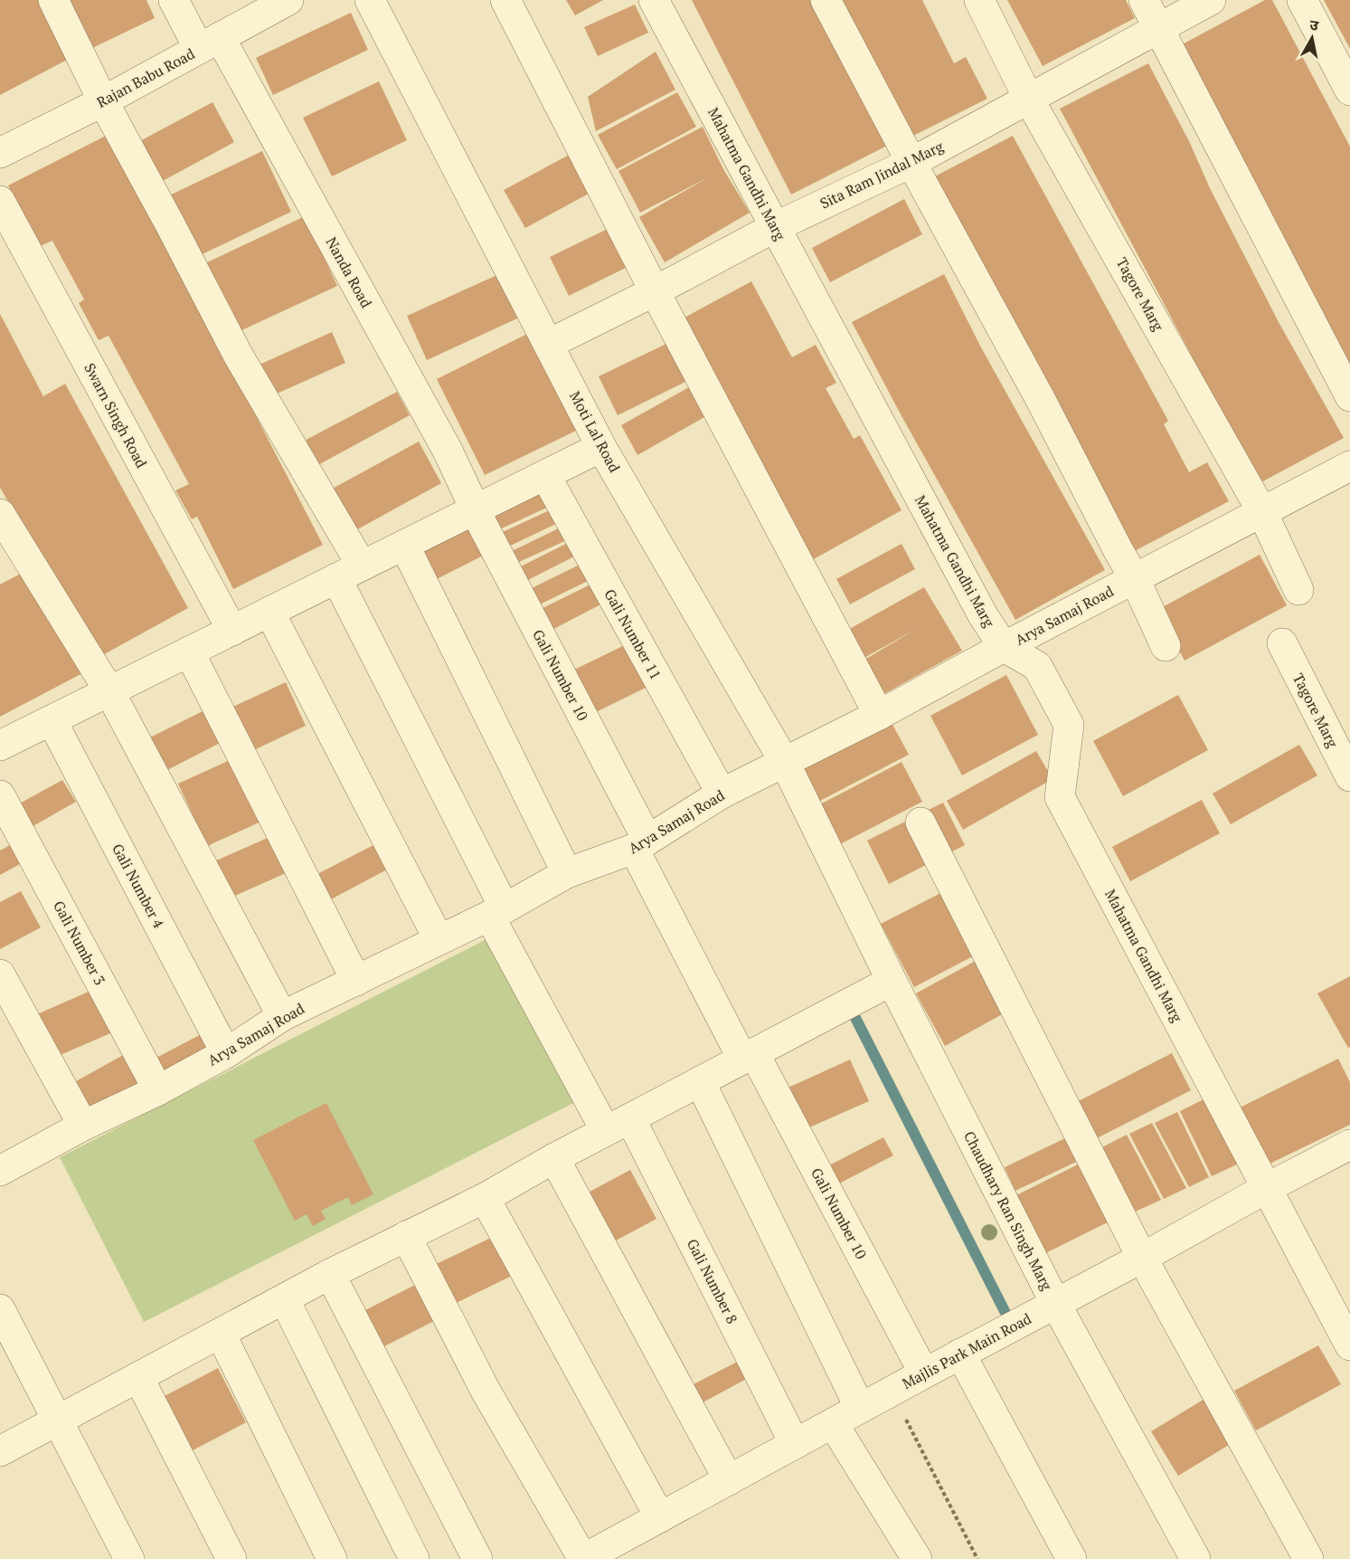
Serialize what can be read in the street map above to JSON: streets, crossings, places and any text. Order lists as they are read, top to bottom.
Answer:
{
  "streets": {
    "street": [
      "Rajan Babu Road",
      "Mahatma Gandhi Marg",
      "Sita Ram Jindal Marg",
      "Nanda Road",
      "Tagore Marg",
      "Swarn Singh Road",
      "Moti Lal Road",
      "Arya Samaj Road",
      "Gali Number 11",
      "Gali Number 10",
      "Gali Number 4",
      "Gali Number 3",
      "Chaudhary Ran Singh Marg",
      "Gali Number 8",
      "Majlis Park Main Road"
    ]
  },
  "crossings": [
    ["Rajan Babu Road", "Nanda Road"],
    ["Rajan Babu Road", "Gali Number 8"],
    ["Mahatma Gandhi Marg", "Sita Ram Jindal Marg"],
    ["Mahatma Gandhi Marg", "Arya Samaj Road"],
    ["Mahatma Gandhi Marg", "Majlis Park Main Road"],
    ["Sita Ram Jindal Marg", "Tagore Marg"],
    ["Sita Ram Jindal Marg", "Moti Lal Road"],
    ["Nanda Road", "Gali Number 10"],
    ["Tagore Marg", "Arya Samaj Road"],
    ["Moti Lal Road", "Arya Samaj Road"],
    ["Moti Lal Road", "Chaudhary Ran Singh Marg"],
    ["Arya Samaj Road", "Gali Number 11"],
    ["Arya Samaj Road", "Gali Number 10"],
    ["Arya Samaj Road", "Gali Number 4"],
    ["Arya Samaj Road", "Gali Number 3"],
    ["Arya Samaj Road", "Gali Number 8"],
    ["Gali Number 10", "Majlis Park Main Road"],
    ["Chaudhary Ran Singh Marg", "Majlis Park Main Road"],
    ["Gali Number 8", "Majlis Park Main Road"]
  ],
  "north": "top"
}
